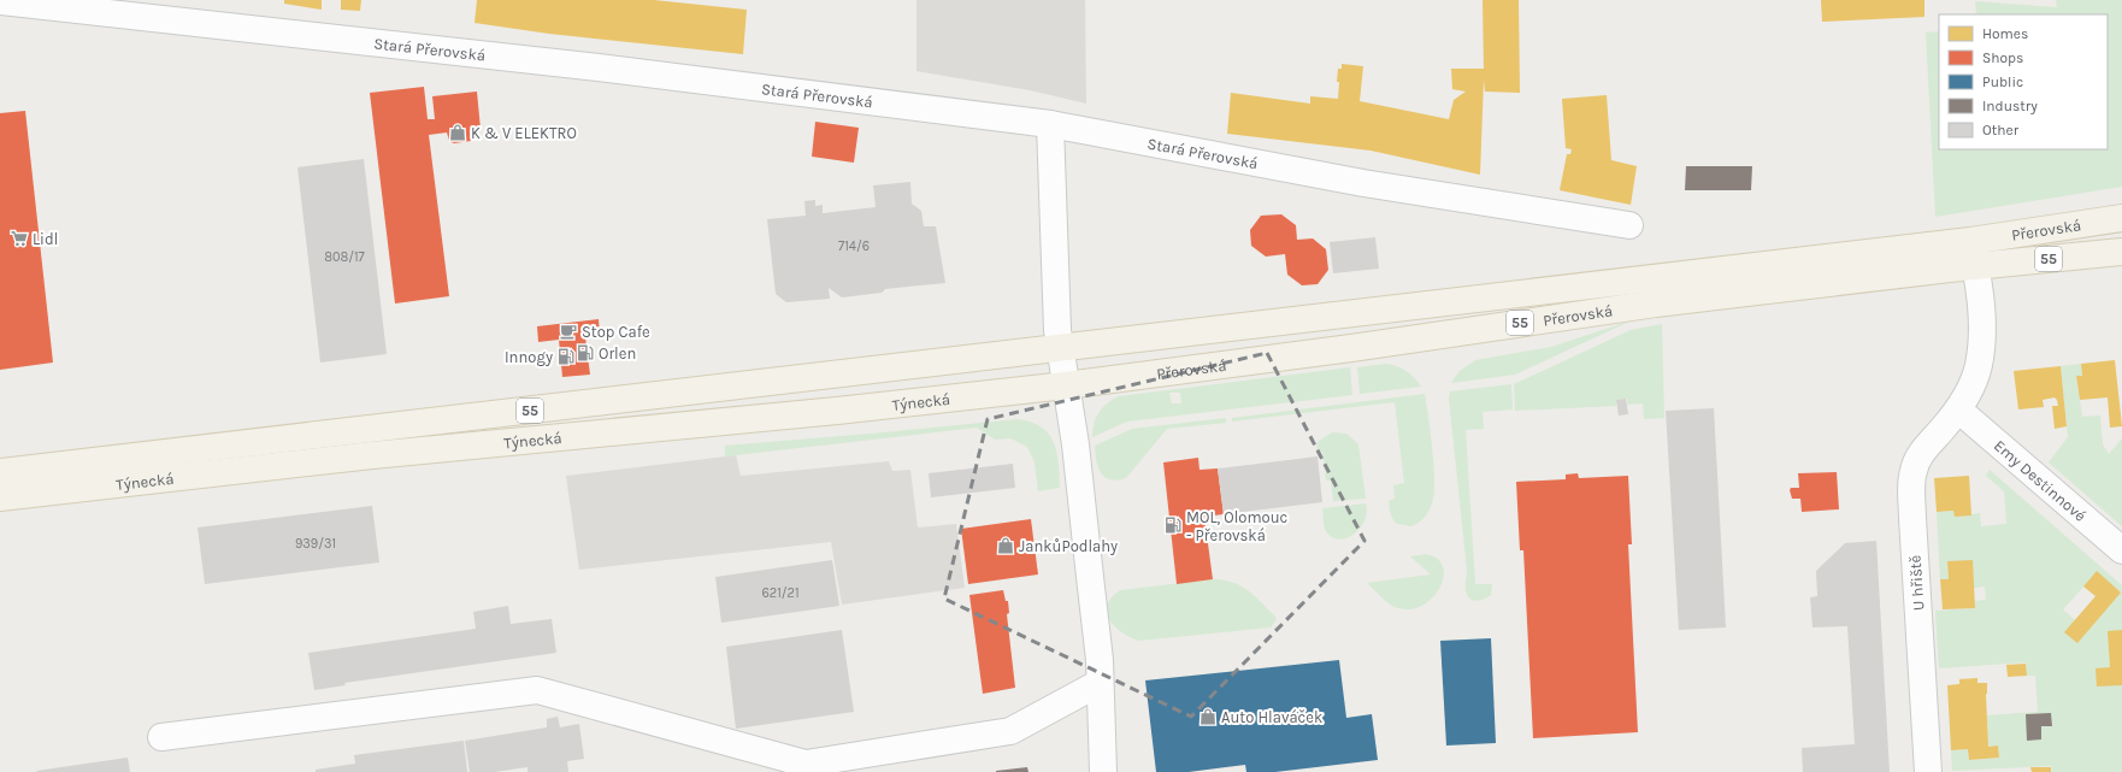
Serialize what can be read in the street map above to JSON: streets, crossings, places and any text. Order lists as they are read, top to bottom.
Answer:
{
  "streets": {
    "main road": ["Přerovská", "55", "Týnecká"],
    "street": ["Stará Přerovská", "Emy Destinnové", "U hřiště"]
  },
  "crossings": [
    ["Přerovská", "Týnecká"],
    ["Emy Destinnové", "U hřiště"]
  ],
  "places": {
    "shop": ["K & V ELEKTRO", "JankůPodlahy", "Auto Hlaváček"],
    "supermarket": ["Lidl"],
    "cafe": ["Stop Cafe"],
    "fuel station": ["Orlen", "Innogy", "MOL, Olomouc - Přerovská"]
  },
  "house_numbers": [
    "714/6",
    "808/17",
    "939/31",
    "621/21"
  ],
  "legend": [
    "Homes",
    "Shops",
    "Public",
    "Industry",
    "Other"
  ]
}
